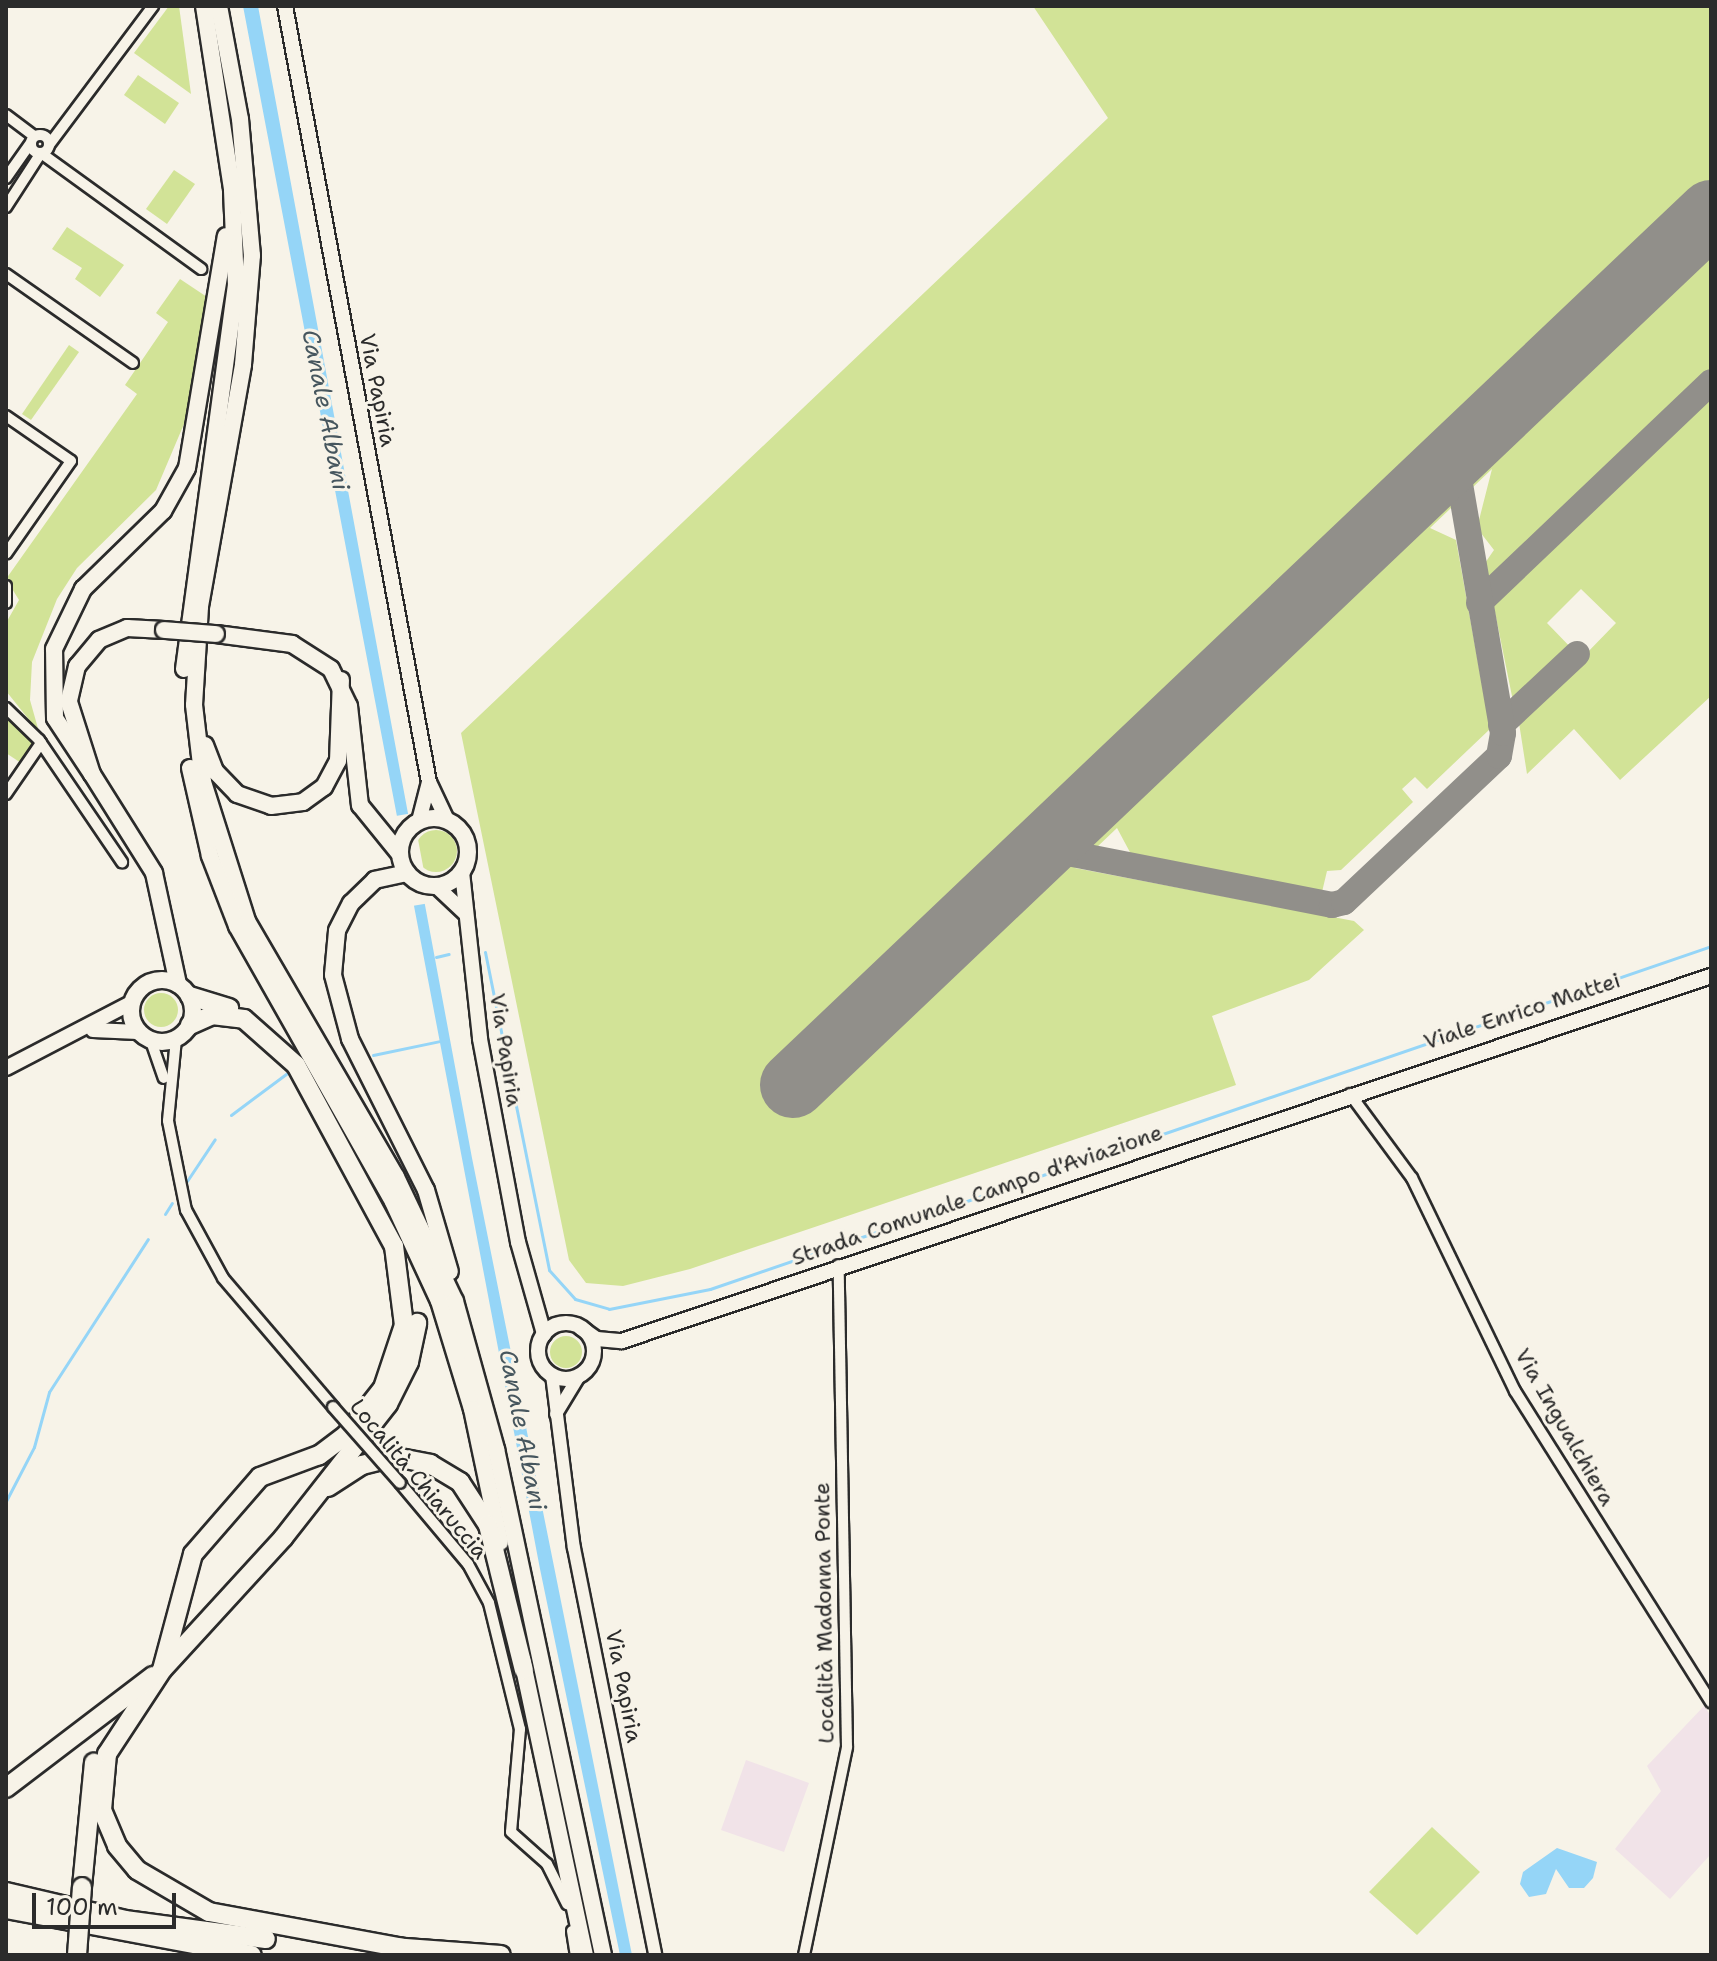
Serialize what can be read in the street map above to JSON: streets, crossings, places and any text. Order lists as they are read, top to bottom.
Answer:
{
  "streets": {
    "main road": ["Via Papiria", "Viale Enrico Mattei", "Strada Comunale Campo d'Aviazione"],
    "street": ["Via Ingualchiera", "Località Chiaruccia", "Località Madonna Ponte"]
  },
  "crossings": [
    ["Via Papiria", "Strada Comunale Campo d'Aviazione"],
    ["Viale Enrico Mattei", "Strada Comunale Campo d'Aviazione"],
    ["Viale Enrico Mattei", "Via Ingualchiera"],
    ["Strada Comunale Campo d'Aviazione", "Via Ingualchiera"],
    ["Strada Comunale Campo d'Aviazione", "Località Madonna Ponte"]
  ],
  "water": ["Canale Albani"],
  "scale_bar": "100 m"
}
